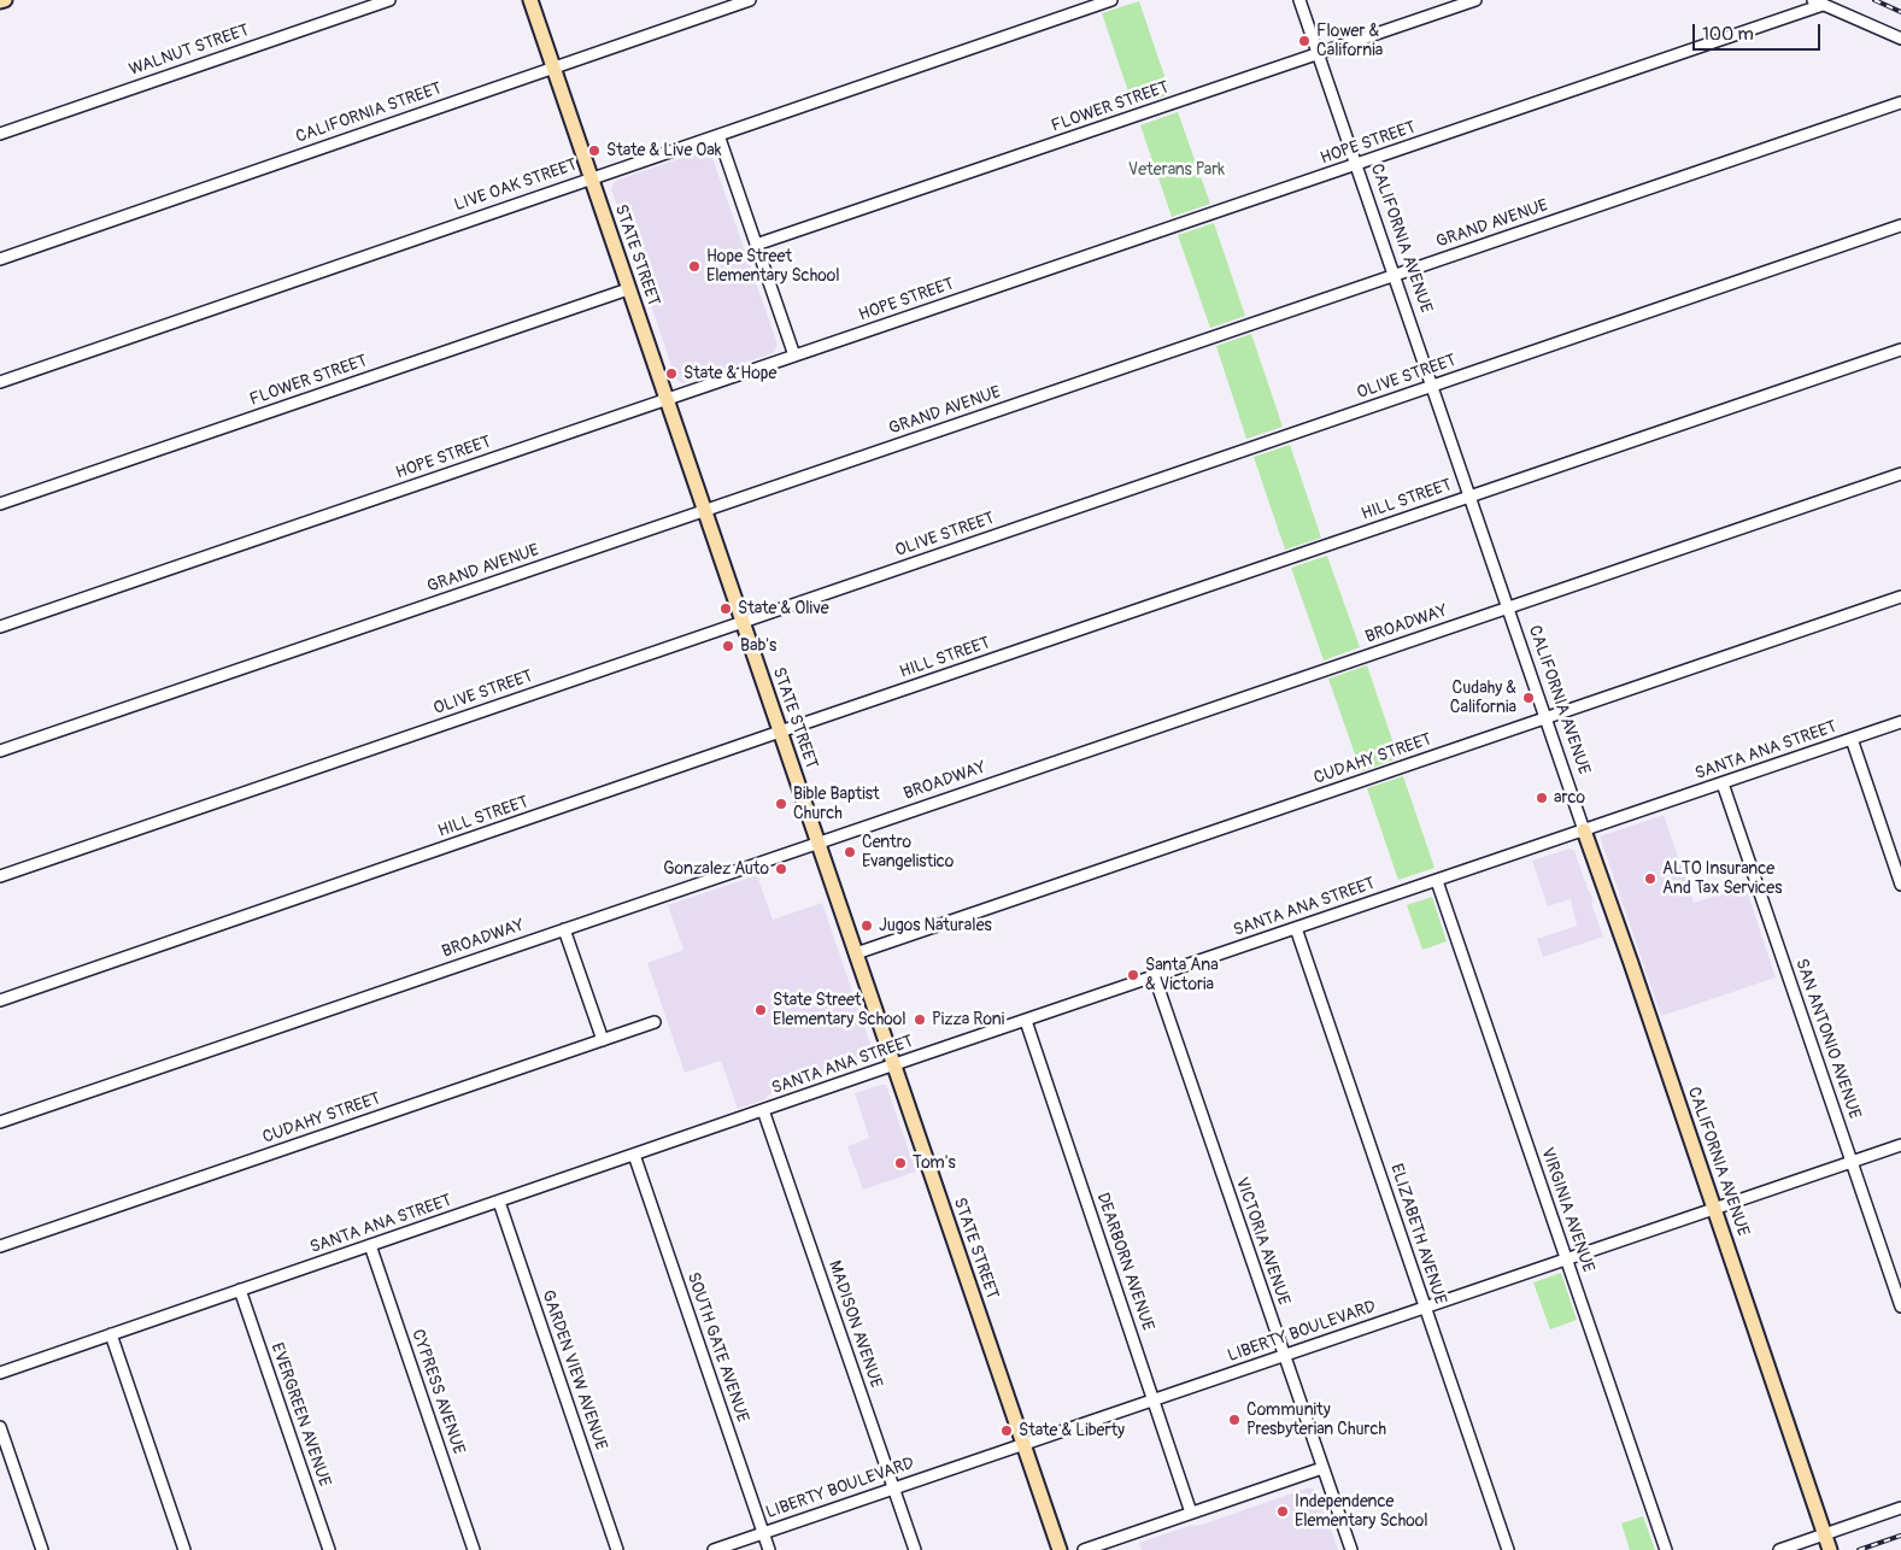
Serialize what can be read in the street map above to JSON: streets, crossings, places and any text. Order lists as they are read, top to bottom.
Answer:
{
  "streets": {
    "main road": ["CALIFORNIA AVENUE", "STATE STREET"],
    "street": [
      "WALNUT STREET",
      "FLOWER STREET",
      "CALIFORNIA STREET",
      "HOPE STREET",
      "LIVE OAK STREET",
      "GRAND AVENUE",
      "OLIVE STREET",
      "HILL STREET",
      "BROADWAY",
      "SANTA ANA STREET",
      "CUDAHY STREET",
      "SAN ANTONIO AVENUE",
      "VIRGINIA AVENUE",
      "ELIZABETH AVENUE",
      "VICTORIA AVENUE",
      "DEARBORN AVENUE",
      "MADISON AVENUE",
      "LIBERTY BOULEVARD",
      "SOUTH GATE AVENUE",
      "GARDEN VIEW AVENUE",
      "CYPRESS AVENUE",
      "EVERGREEN AVENUE"
    ]
  },
  "crossings": [
    ["FLOWER STREET", "CALIFORNIA AVENUE"],
    ["FLOWER STREET", "STATE STREET"],
    ["CALIFORNIA STREET", "STATE STREET"],
    ["HOPE STREET", "CALIFORNIA AVENUE"],
    ["HOPE STREET", "STATE STREET"],
    ["LIVE OAK STREET", "STATE STREET"],
    ["GRAND AVENUE", "CALIFORNIA AVENUE"],
    ["GRAND AVENUE", "STATE STREET"],
    ["CALIFORNIA AVENUE", "OLIVE STREET"],
    ["CALIFORNIA AVENUE", "HILL STREET"],
    ["CALIFORNIA AVENUE", "BROADWAY"],
    ["CALIFORNIA AVENUE", "SANTA ANA STREET"],
    ["CALIFORNIA AVENUE", "CUDAHY STREET"],
    ["CALIFORNIA AVENUE", "LIBERTY BOULEVARD"],
    ["STATE STREET", "OLIVE STREET"],
    ["STATE STREET", "HILL STREET"],
    ["STATE STREET", "BROADWAY"],
    ["STATE STREET", "SANTA ANA STREET"],
    ["STATE STREET", "CUDAHY STREET"],
    ["STATE STREET", "LIBERTY BOULEVARD"],
    ["SANTA ANA STREET", "SAN ANTONIO AVENUE"],
    ["SANTA ANA STREET", "VIRGINIA AVENUE"],
    ["SANTA ANA STREET", "ELIZABETH AVENUE"],
    ["SANTA ANA STREET", "VICTORIA AVENUE"],
    ["SANTA ANA STREET", "DEARBORN AVENUE"],
    ["SANTA ANA STREET", "MADISON AVENUE"],
    ["SANTA ANA STREET", "SOUTH GATE AVENUE"],
    ["SANTA ANA STREET", "GARDEN VIEW AVENUE"],
    ["SANTA ANA STREET", "CYPRESS AVENUE"],
    ["SANTA ANA STREET", "EVERGREEN AVENUE"],
    ["SAN ANTONIO AVENUE", "LIBERTY BOULEVARD"],
    ["VIRGINIA AVENUE", "LIBERTY BOULEVARD"],
    ["ELIZABETH AVENUE", "LIBERTY BOULEVARD"],
    ["VICTORIA AVENUE", "LIBERTY BOULEVARD"],
    ["DEARBORN AVENUE", "LIBERTY BOULEVARD"],
    ["MADISON AVENUE", "LIBERTY BOULEVARD"],
    ["LIBERTY BOULEVARD", "SOUTH GATE AVENUE"]
  ],
  "parks": ["Veterans Park"],
  "places": [
    "Flower & California",
    "State & Live Oak",
    "Hope Street Elementary School",
    "State & Hope",
    "State & Olive",
    "Bab's",
    "Cudahy & California",
    "arco",
    "Bible Baptist Church",
    "Centro Evangelistico",
    "Gonzalez Auto",
    "ALTO Insurance And Tax Services",
    "Jugos Naturales",
    "Santa Ana & Victoria",
    "State Street Elementary School",
    "Pizza Roni",
    "Tom's",
    "Community Presbyterian Church",
    "State & Liberty",
    "Independence Elementary School"
  ],
  "scale_bar": "100 m"
}
